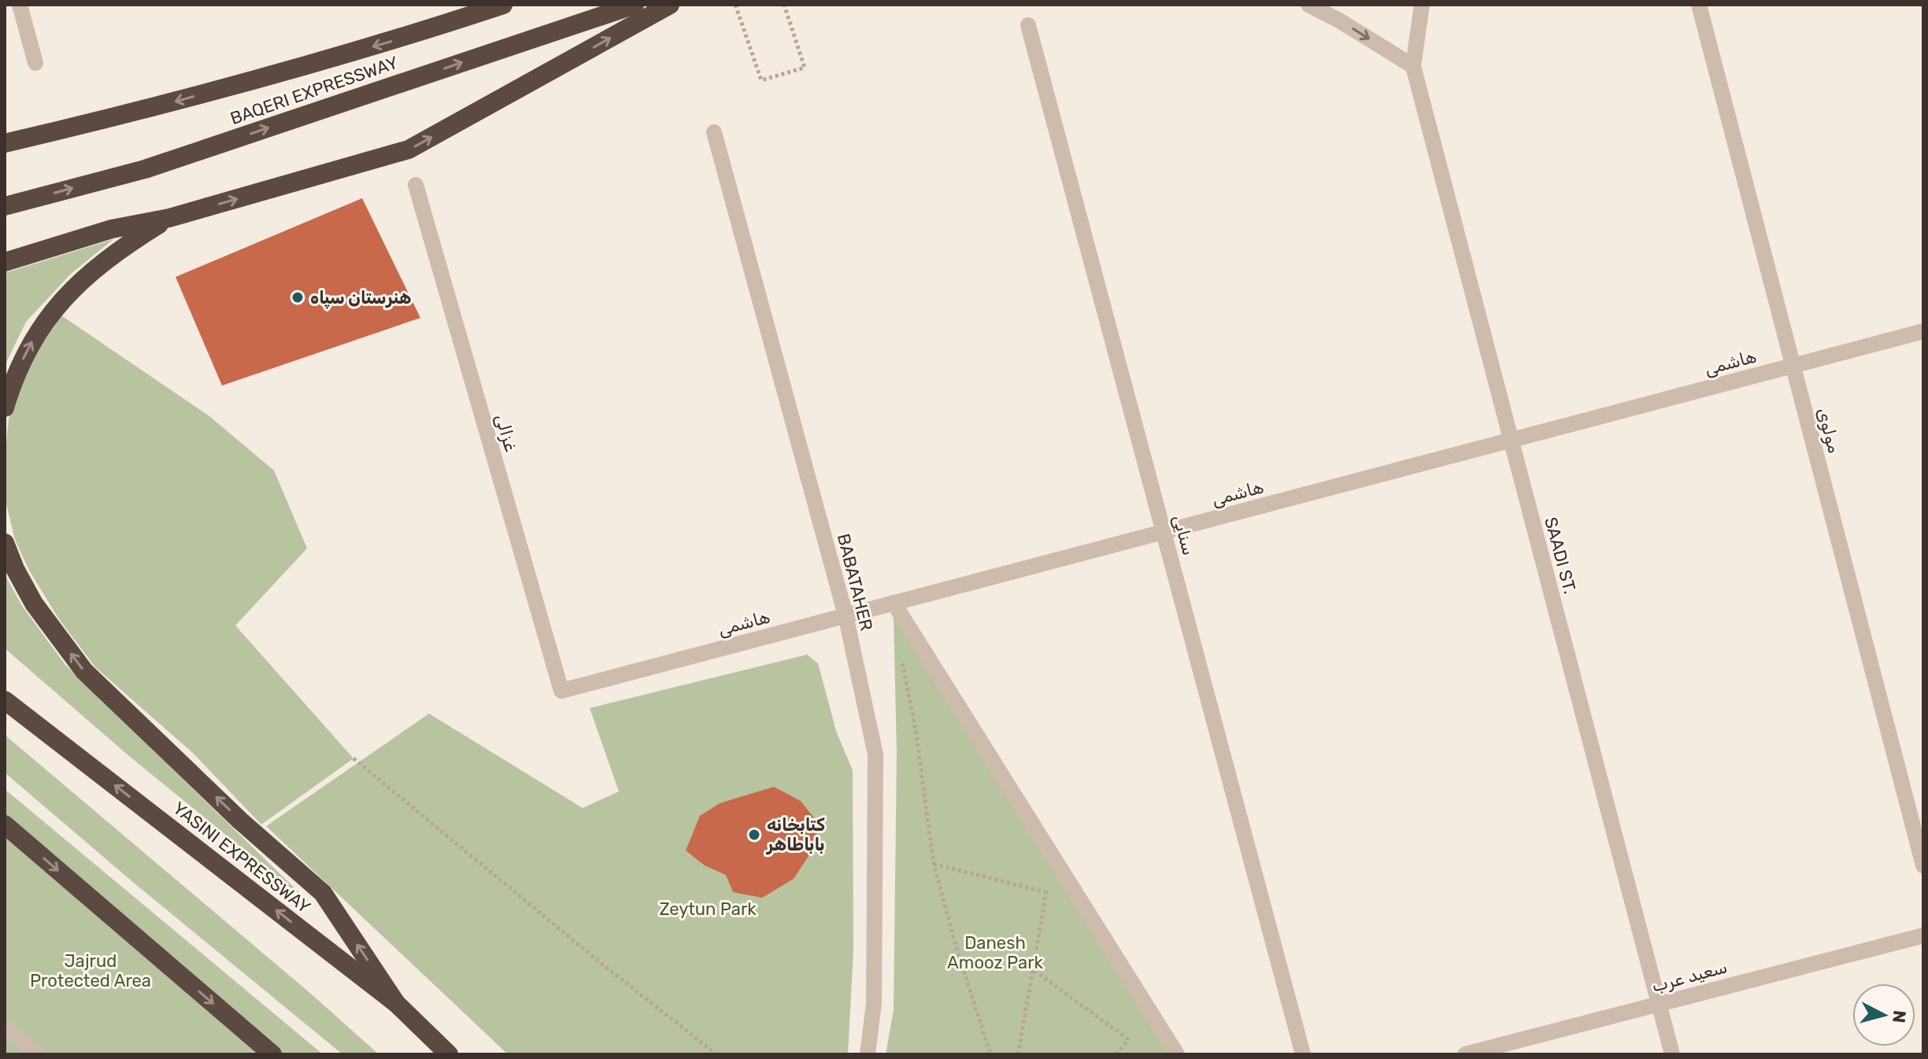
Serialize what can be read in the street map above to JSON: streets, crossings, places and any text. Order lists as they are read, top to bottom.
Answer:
{
  "streets": {
    "highway": ["BAQERI EXPRESSWAY", "YASINI EXPRESSWAY"],
    "street": [
      "هاشمی",
      "مولوی",
      "غزالی",
      "سنایی",
      "SAADI ST.",
      "BABATAHER",
      "سعید عرب"
    ]
  },
  "crossings": [
    ["هاشمی", "مولوی"],
    ["هاشمی", "غزالی"],
    ["هاشمی", "سنایی"],
    ["هاشمی", "SAADI ST."],
    ["هاشمی", "BABATAHER"],
    ["SAADI ST.", "سعید عرب"]
  ],
  "parks": ["Zeytun Park", "Danesh Amooz Park", "Jajrud Protected Area"],
  "places": ["هنرستان سپاه", "کتابخانه باباطاهر"],
  "north": "right"
}
